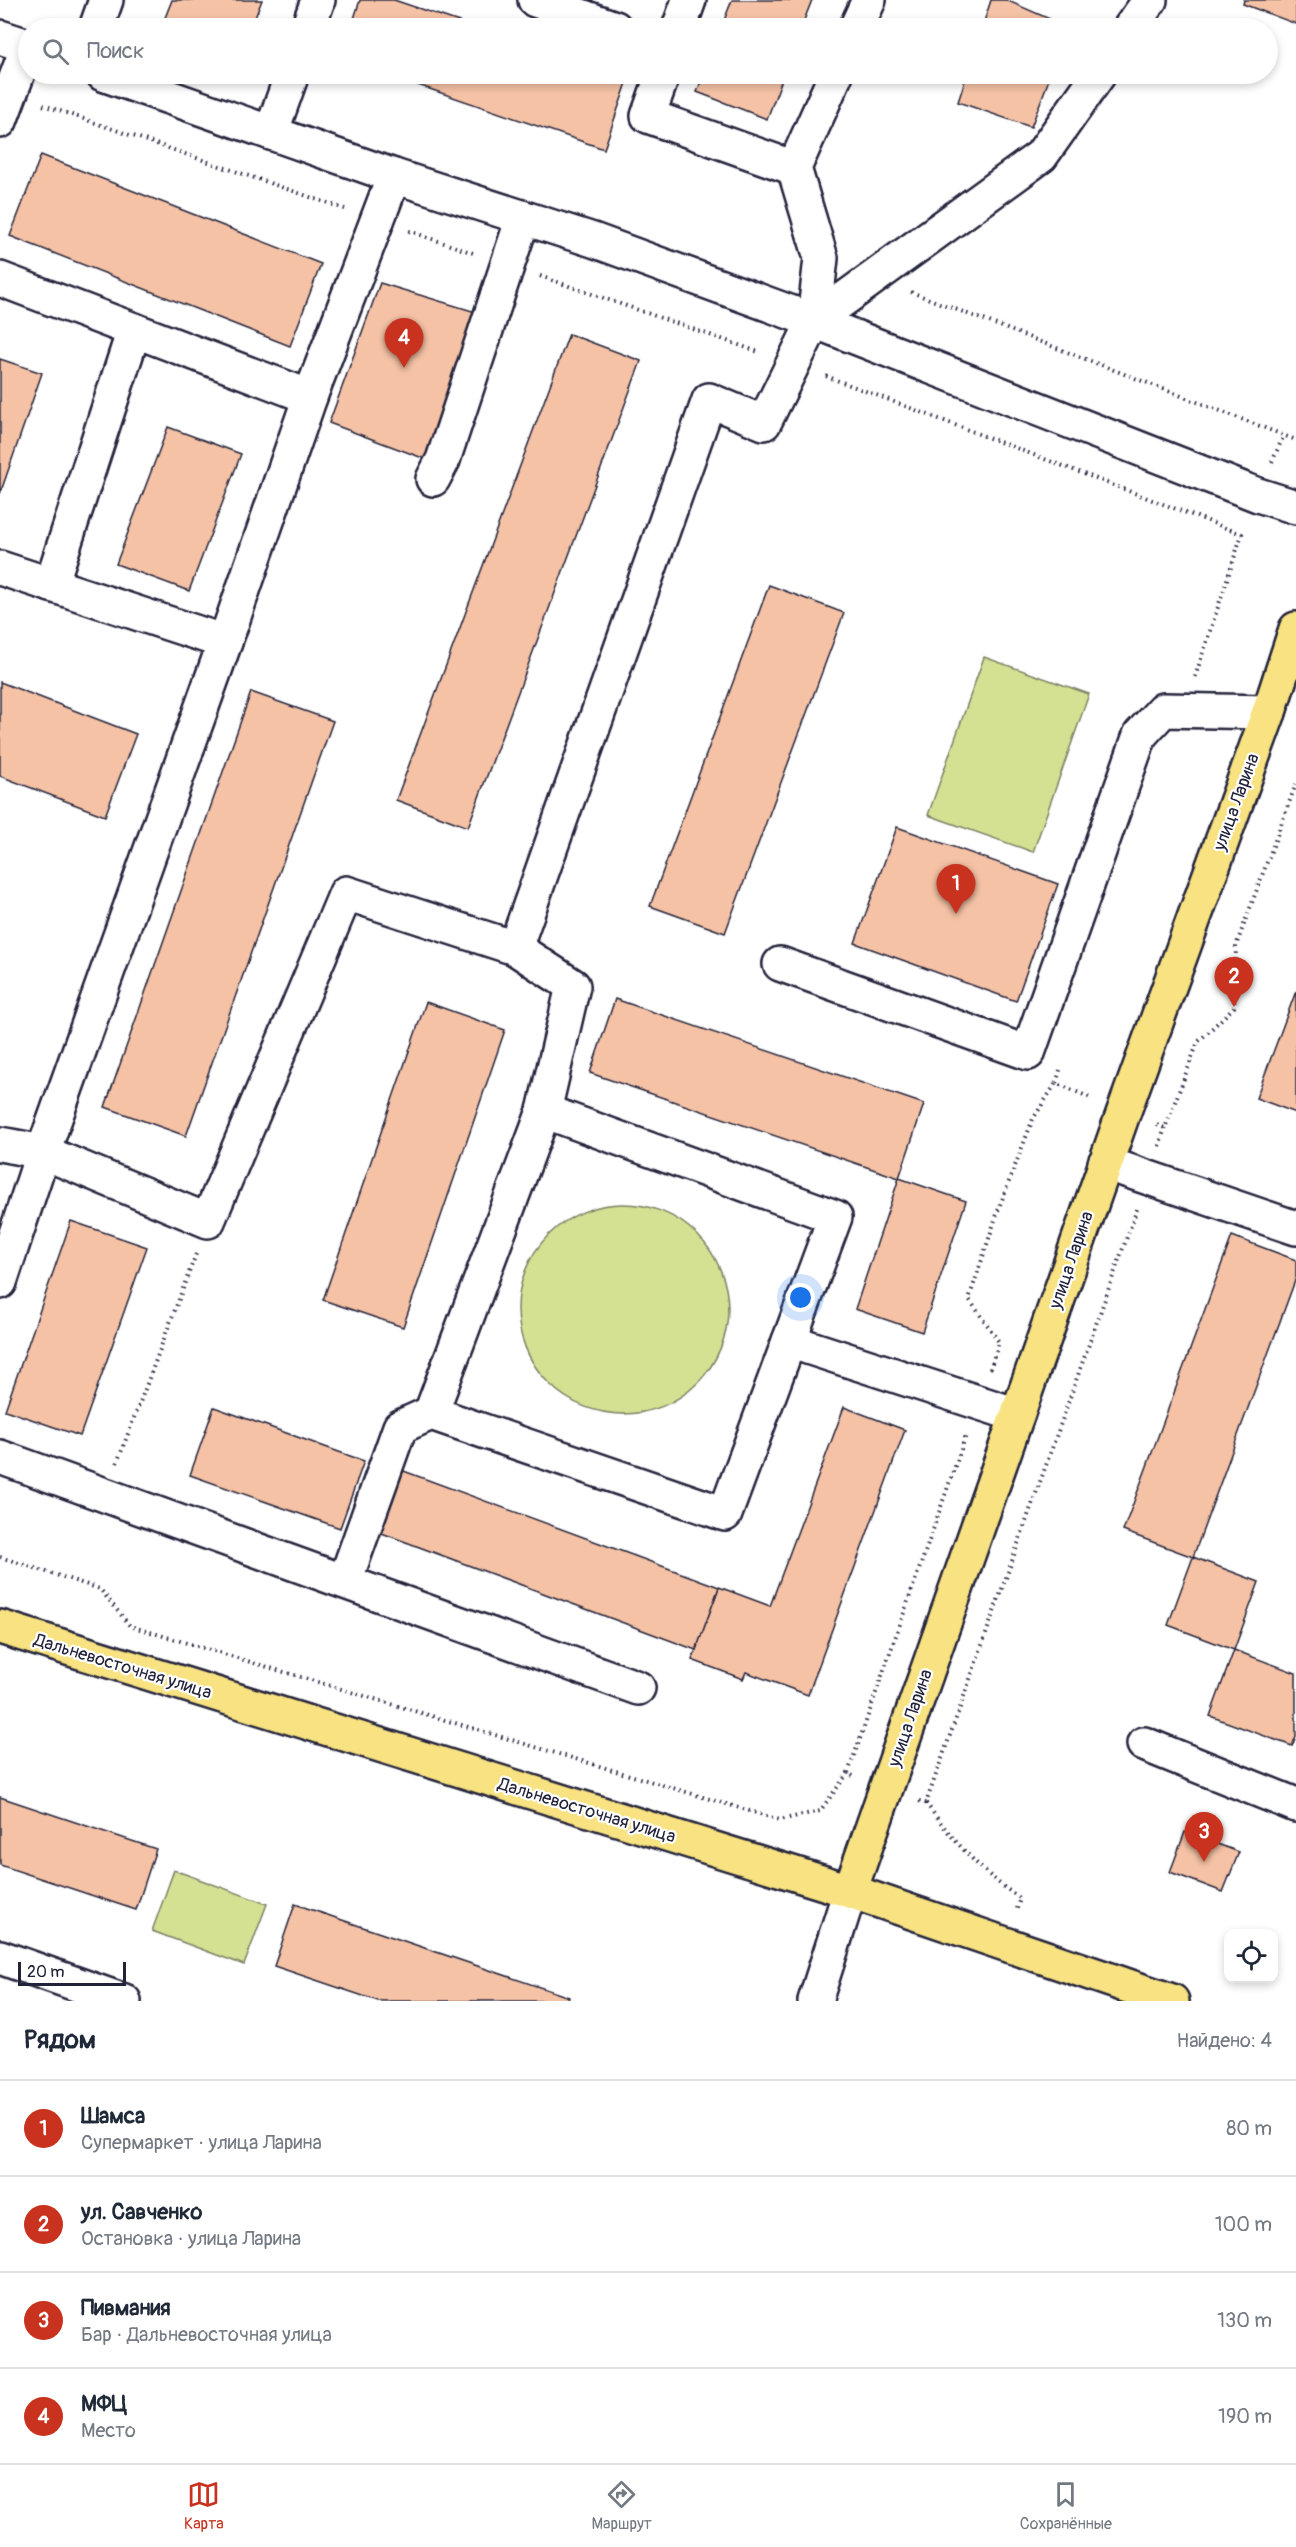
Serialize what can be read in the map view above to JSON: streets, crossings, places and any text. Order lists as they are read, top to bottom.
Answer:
{
  "streets": {
    "main road": ["улица Ларина", "Дальневосточная улица"]
  },
  "crossings": [
    ["улица Ларина", "Дальневосточная улица"]
  ],
  "scale_bar": "20 m",
  "page": {
    "search": "Поиск",
    "pins": [
      "4",
      "1",
      "2",
      "3"
    ],
    "scale": "20 m",
    "heading": ["Рядом", "Найдено: 4"],
    "list": [
      {
        "mark": "1",
        "name": "Шамса",
        "note": "Супермаркет · улица Ларина",
        "value": "80 m"
      },
      {
        "mark": "2",
        "name": "ул. Савченко",
        "note": "Остановка · улица Ларина",
        "value": "100 m"
      },
      {
        "mark": "3",
        "name": "Пивмания",
        "note": "Бар · Дальневосточная улица",
        "value": "130 m"
      },
      {
        "mark": "4",
        "name": "МФЦ",
        "note": "Место",
        "value": "190 m"
      }
    ],
    "nav": ["Карта", "Маршрут", "Сохранённые"]
  }
}
